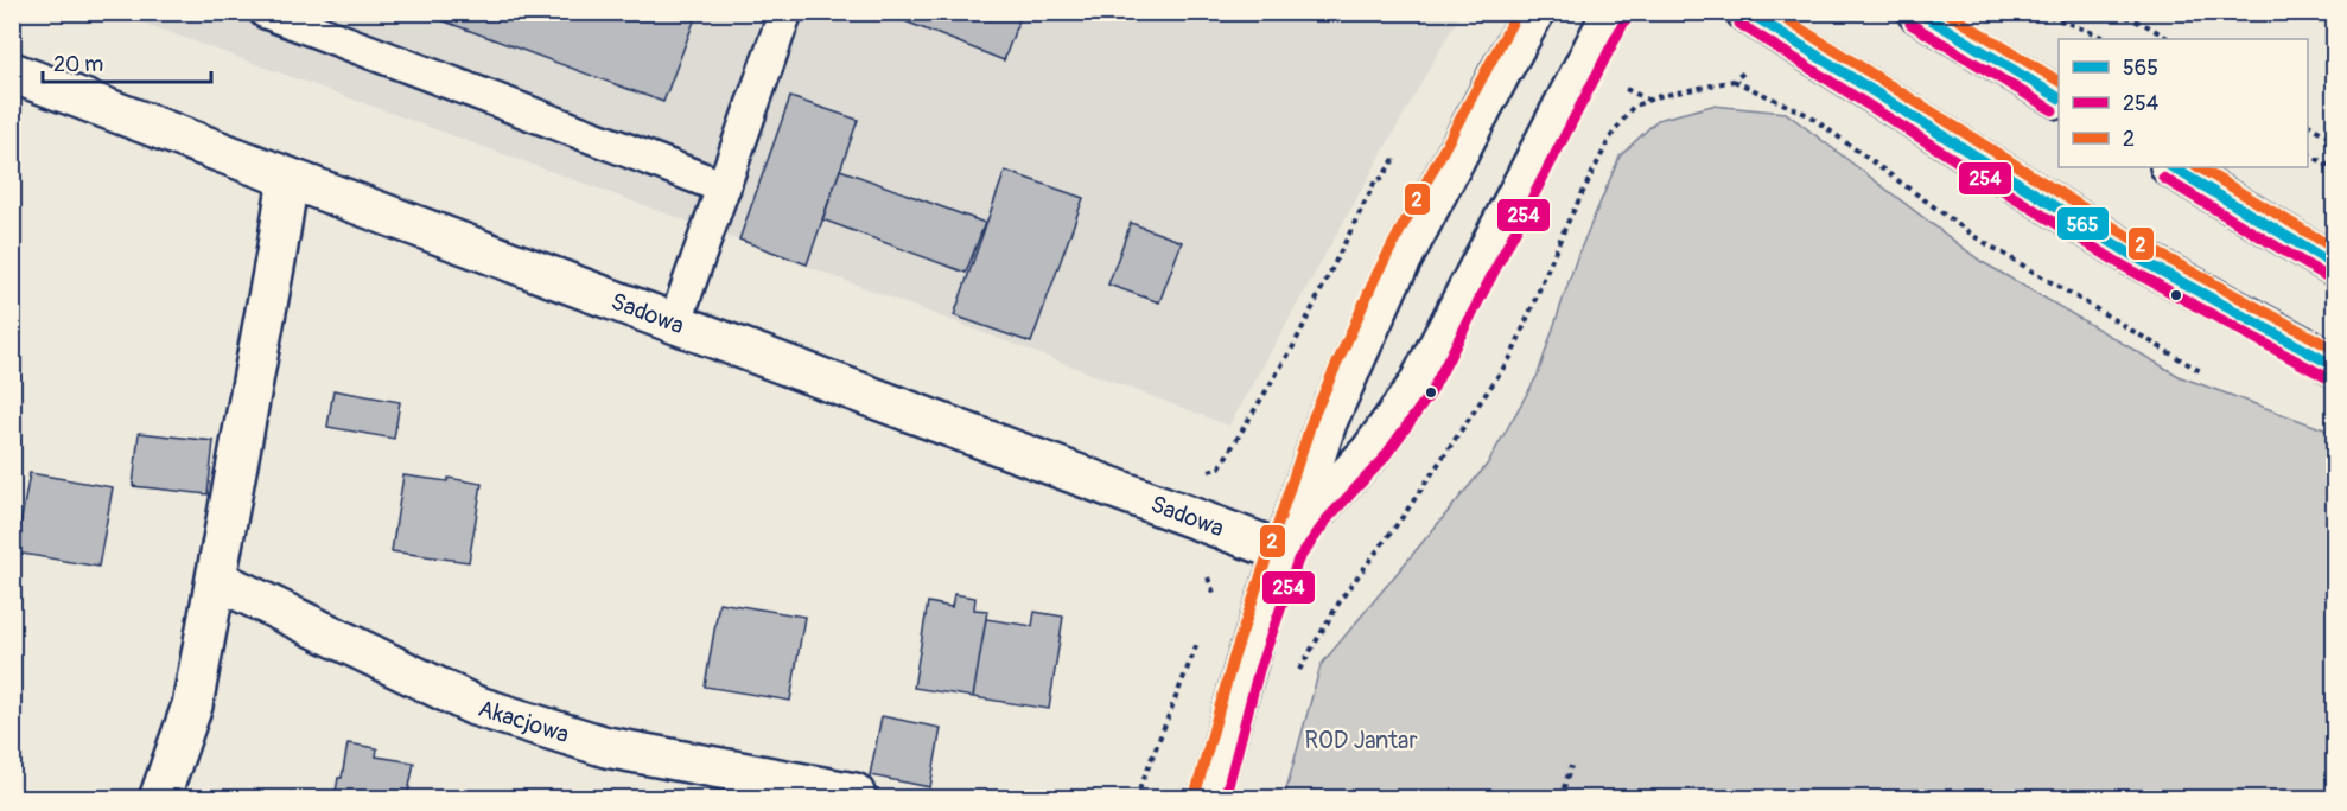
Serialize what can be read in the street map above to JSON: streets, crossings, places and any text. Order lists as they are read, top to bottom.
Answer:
{
  "streets": {
    "street": ["Sadowa", "Akacjowa"]
  },
  "parks": ["ROD Jantar"],
  "lines": ["transit line 565", "transit line 2", "transit line 254"],
  "legend": ["565", "254", "2"],
  "scale_bar": "20 m"
}
